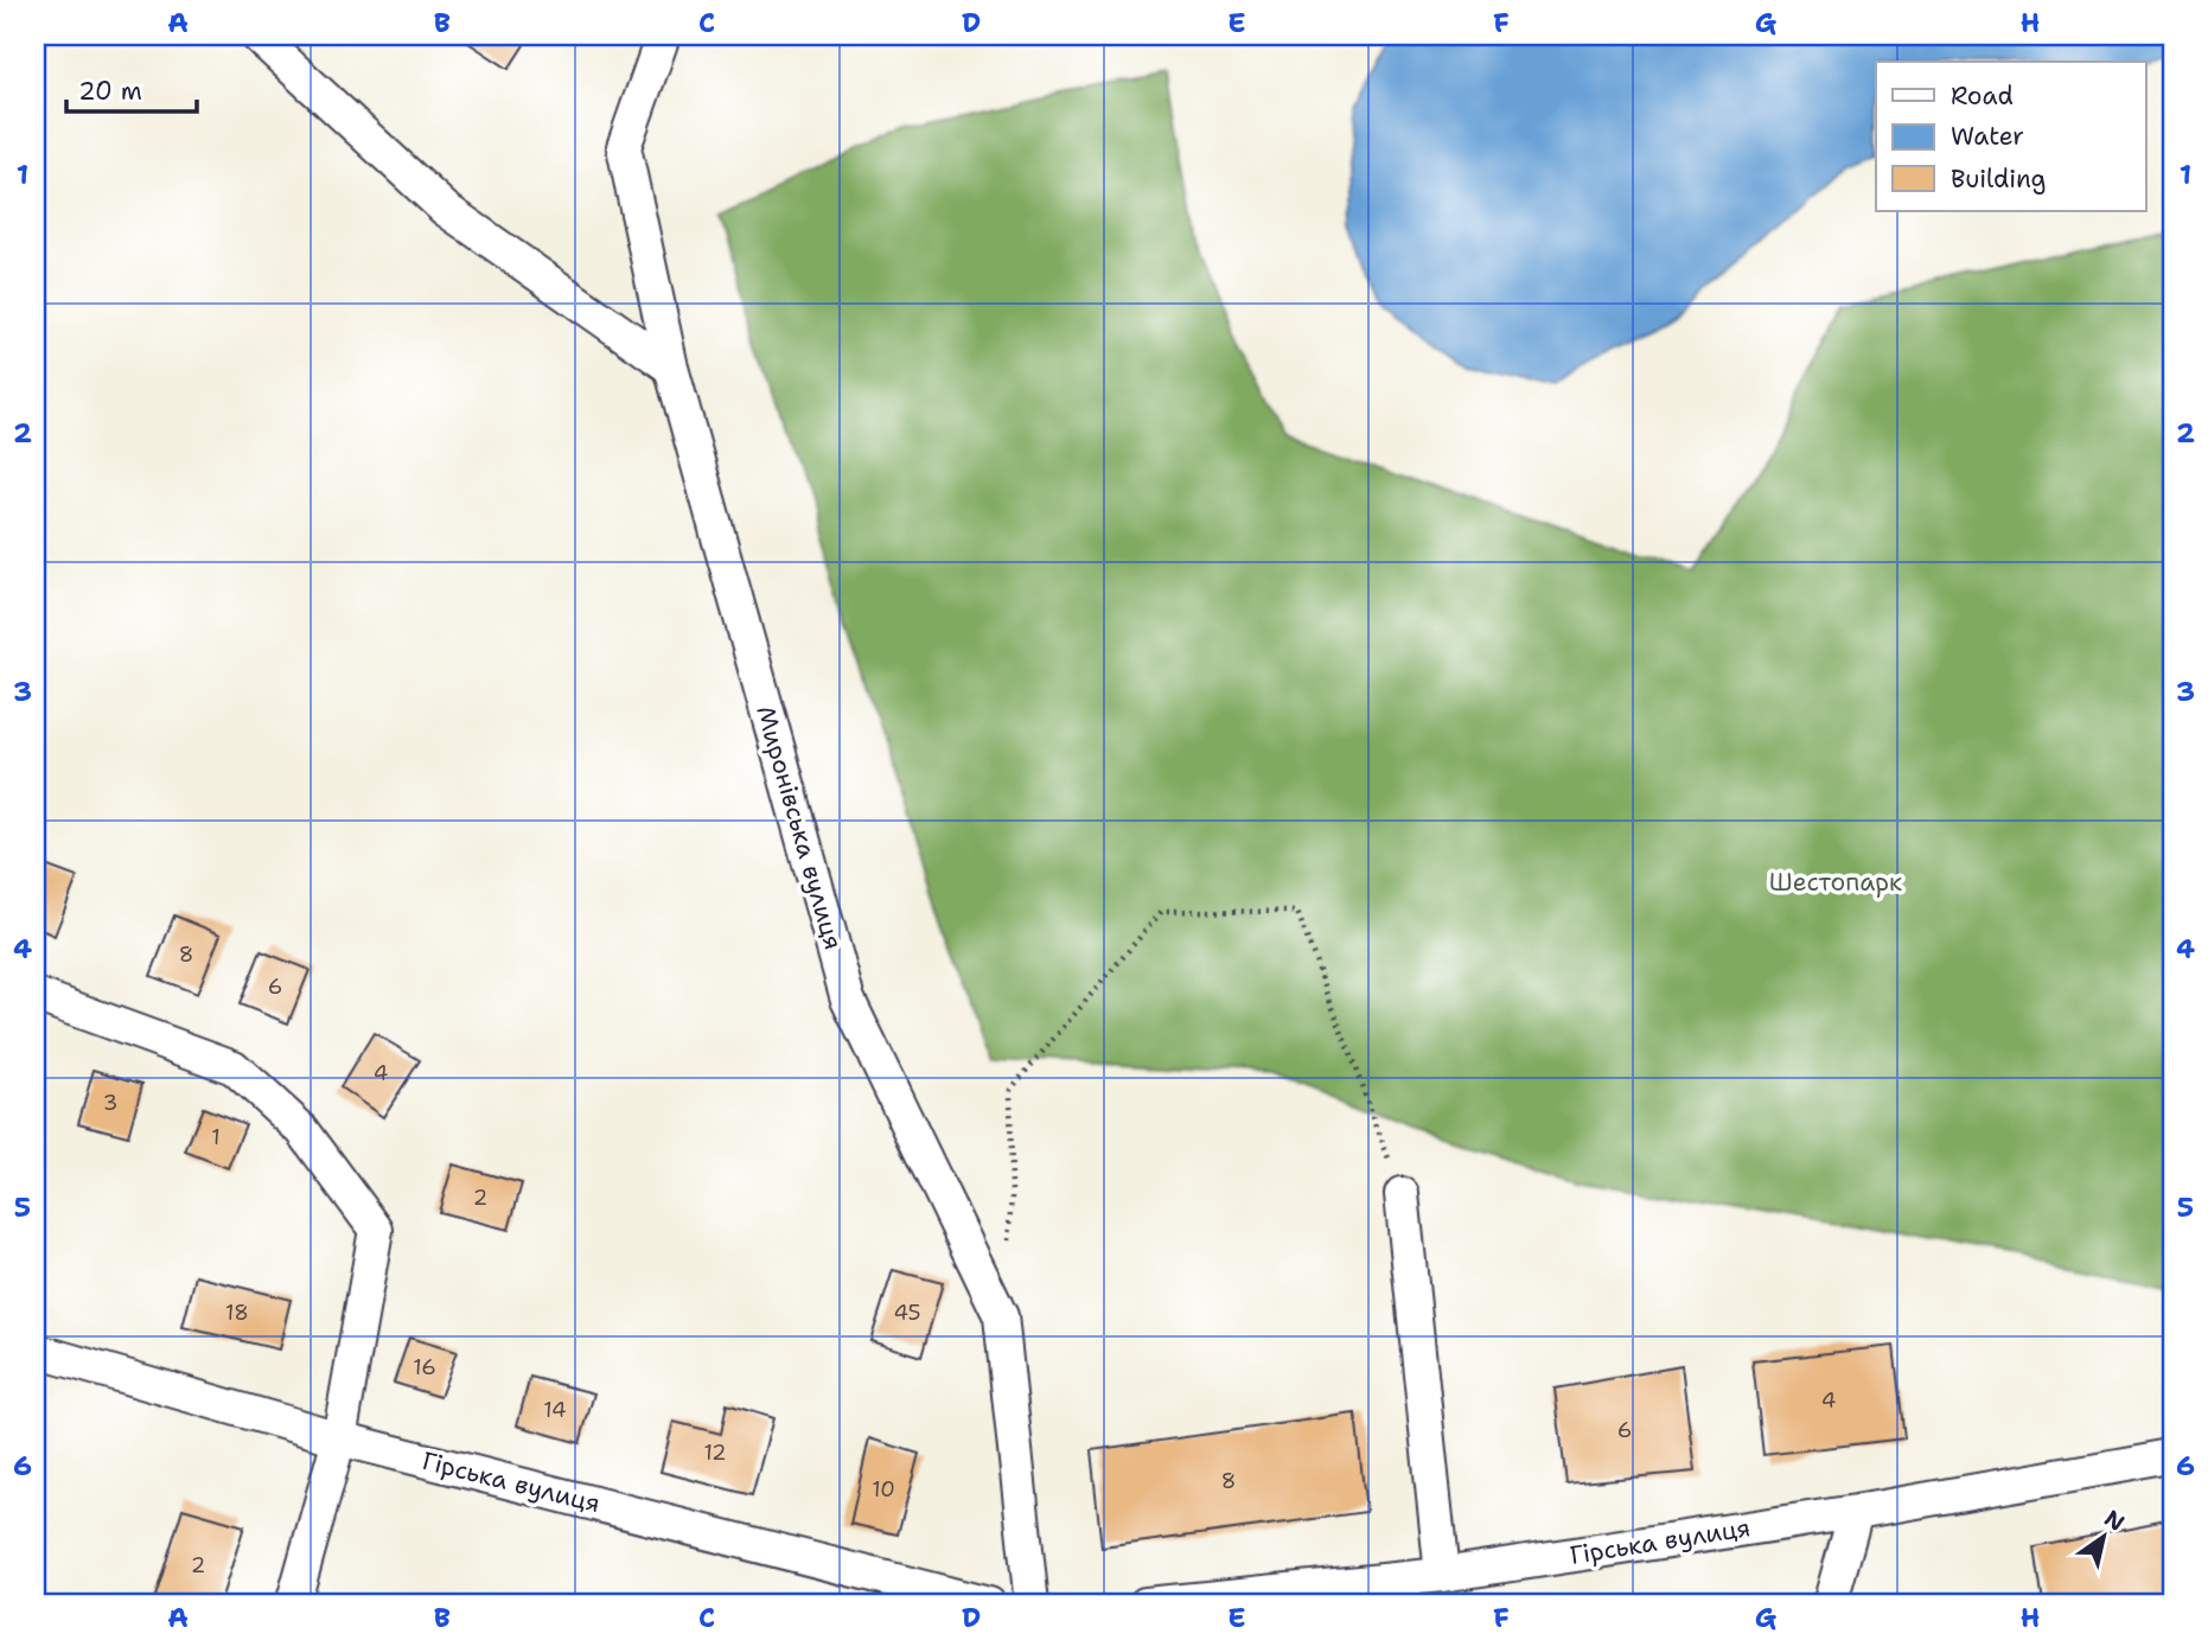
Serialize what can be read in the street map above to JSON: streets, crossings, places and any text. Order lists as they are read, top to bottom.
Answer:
{
  "streets": {
    "street": ["Миронівська вулиця", "Гірська вулиця"]
  },
  "parks": ["Шестопарк"],
  "house_numbers": [
    "8",
    "6",
    "4",
    "3",
    "1",
    "2",
    "18",
    "45",
    "16",
    "4",
    "14",
    "6",
    "12",
    "8",
    "10",
    "2"
  ],
  "legend": ["Road", "Water", "Building"],
  "scale_bar": "20 m",
  "north": "top right",
  "grid": {
    "columns": [
      "A",
      "B",
      "C",
      "D",
      "E",
      "F",
      "G",
      "H"
    ],
    "rows": [
      "1",
      "2",
      "3",
      "4",
      "5",
      "6"
    ]
  }
}
